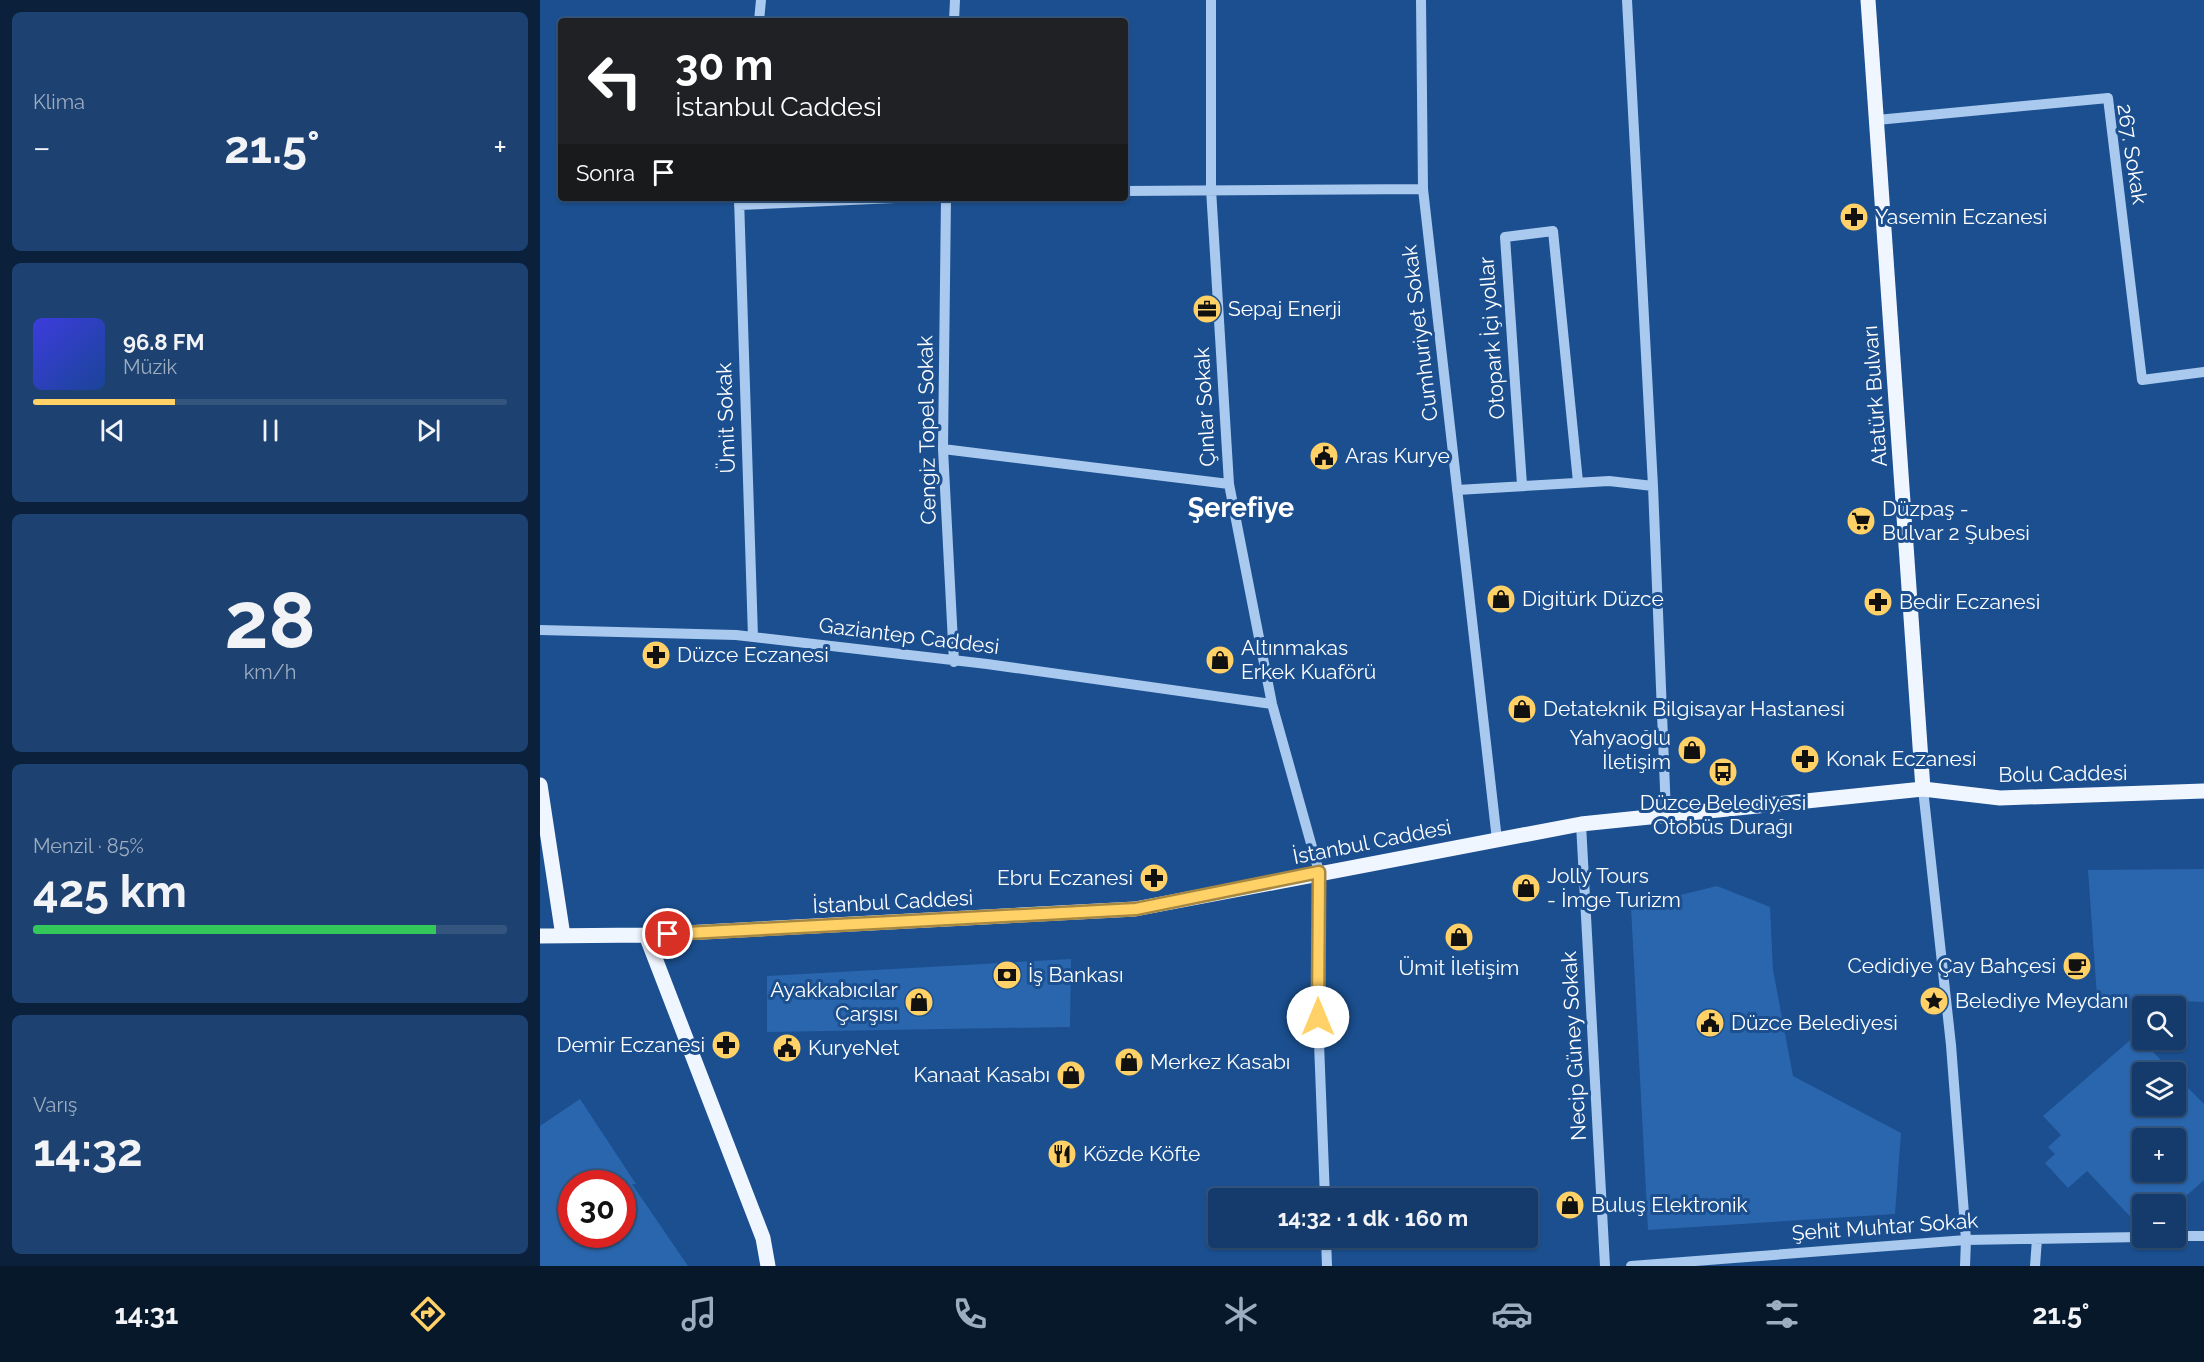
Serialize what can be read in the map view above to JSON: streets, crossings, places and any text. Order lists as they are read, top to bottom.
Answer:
{
  "streets": {
    "main road": ["Atatürk Bulvarı", "Bolu Caddesi", "İstanbul Caddesi"],
    "street": [
      "267. Sokak",
      "Cumhuriyet Sokak",
      "Otopark İçi yollar",
      "Çınlar Sokak",
      "Ümit Sokak",
      "Cengiz Topel Sokak",
      "Gaziantep Caddesi",
      "Necip Güney Sokak",
      "Şehit Muhtar Sokak"
    ]
  },
  "crossings": [
    ["267. Sokak", "Atatürk Bulvarı"],
    ["Cumhuriyet Sokak", "İstanbul Caddesi"],
    ["Atatürk Bulvarı", "Bolu Caddesi"],
    ["Atatürk Bulvarı", "İstanbul Caddesi"],
    ["Çınlar Sokak", "Gaziantep Caddesi"],
    ["Çınlar Sokak", "İstanbul Caddesi"],
    ["Ümit Sokak", "Gaziantep Caddesi"],
    ["Cengiz Topel Sokak", "Gaziantep Caddesi"],
    ["Bolu Caddesi", "İstanbul Caddesi"],
    ["İstanbul Caddesi", "Necip Güney Sokak"]
  ],
  "districts": ["Şerefiye"],
  "places": {
    "pharmacy": [
      "Yasemin Eczanesi",
      "Bedir Eczanesi",
      "Düzce Eczanesi",
      "Konak Eczanesi",
      "Ebru Eczanesi",
      "Demir Eczanesi"
    ],
    "office": ["Sepaj Enerji"],
    "public building": ["Aras Kurye", "Düzce Belediyesi", "KuryeNet"],
    "supermarket": ["Düzpaş - Bulvar 2 Şubesi"],
    "shop": [
      "Digitürk Düzce",
      "Altınmakas Erkek Kuaförü",
      "Detateknik Bilgisayar Hastanesi",
      "Yahyaoğlu İletişim",
      "Jolly Tours - İmge Turizm",
      "Ümit İletişim",
      "Ayakkabıcılar Çarşısı",
      "Merkez Kasabı",
      "Kanaat Kasabı",
      "Buluş Elektronik"
    ],
    "bus stop": ["Düzce Belediyesi Otobüs Durağı"],
    "cafe": ["Cedidiye Çay Bahçesi"],
    "bank": ["İş Bankası"],
    "place": ["Belediye Meydanı"],
    "restaurant": ["Közde Köfte"]
  },
  "page": {
    "tile": [
      "Klima",
      ["28", "km/h"],
      ["Menzil · 85%", "425 km"],
      ["Varış", "14:32"]
    ],
    "turn": ["30 m", "İstanbul Caddesi"],
    "heat": ["−", "21.5°", "+"],
    "then": "Sonra",
    "song": ["96.8 FM", "Müzik"],
    "map_buttons": ["+", "−"],
    "limit": "30",
    "trip": "14:32 · 1 dk · 160 m",
    "tabs": ["14:31", "21.5°"]
  }
}
